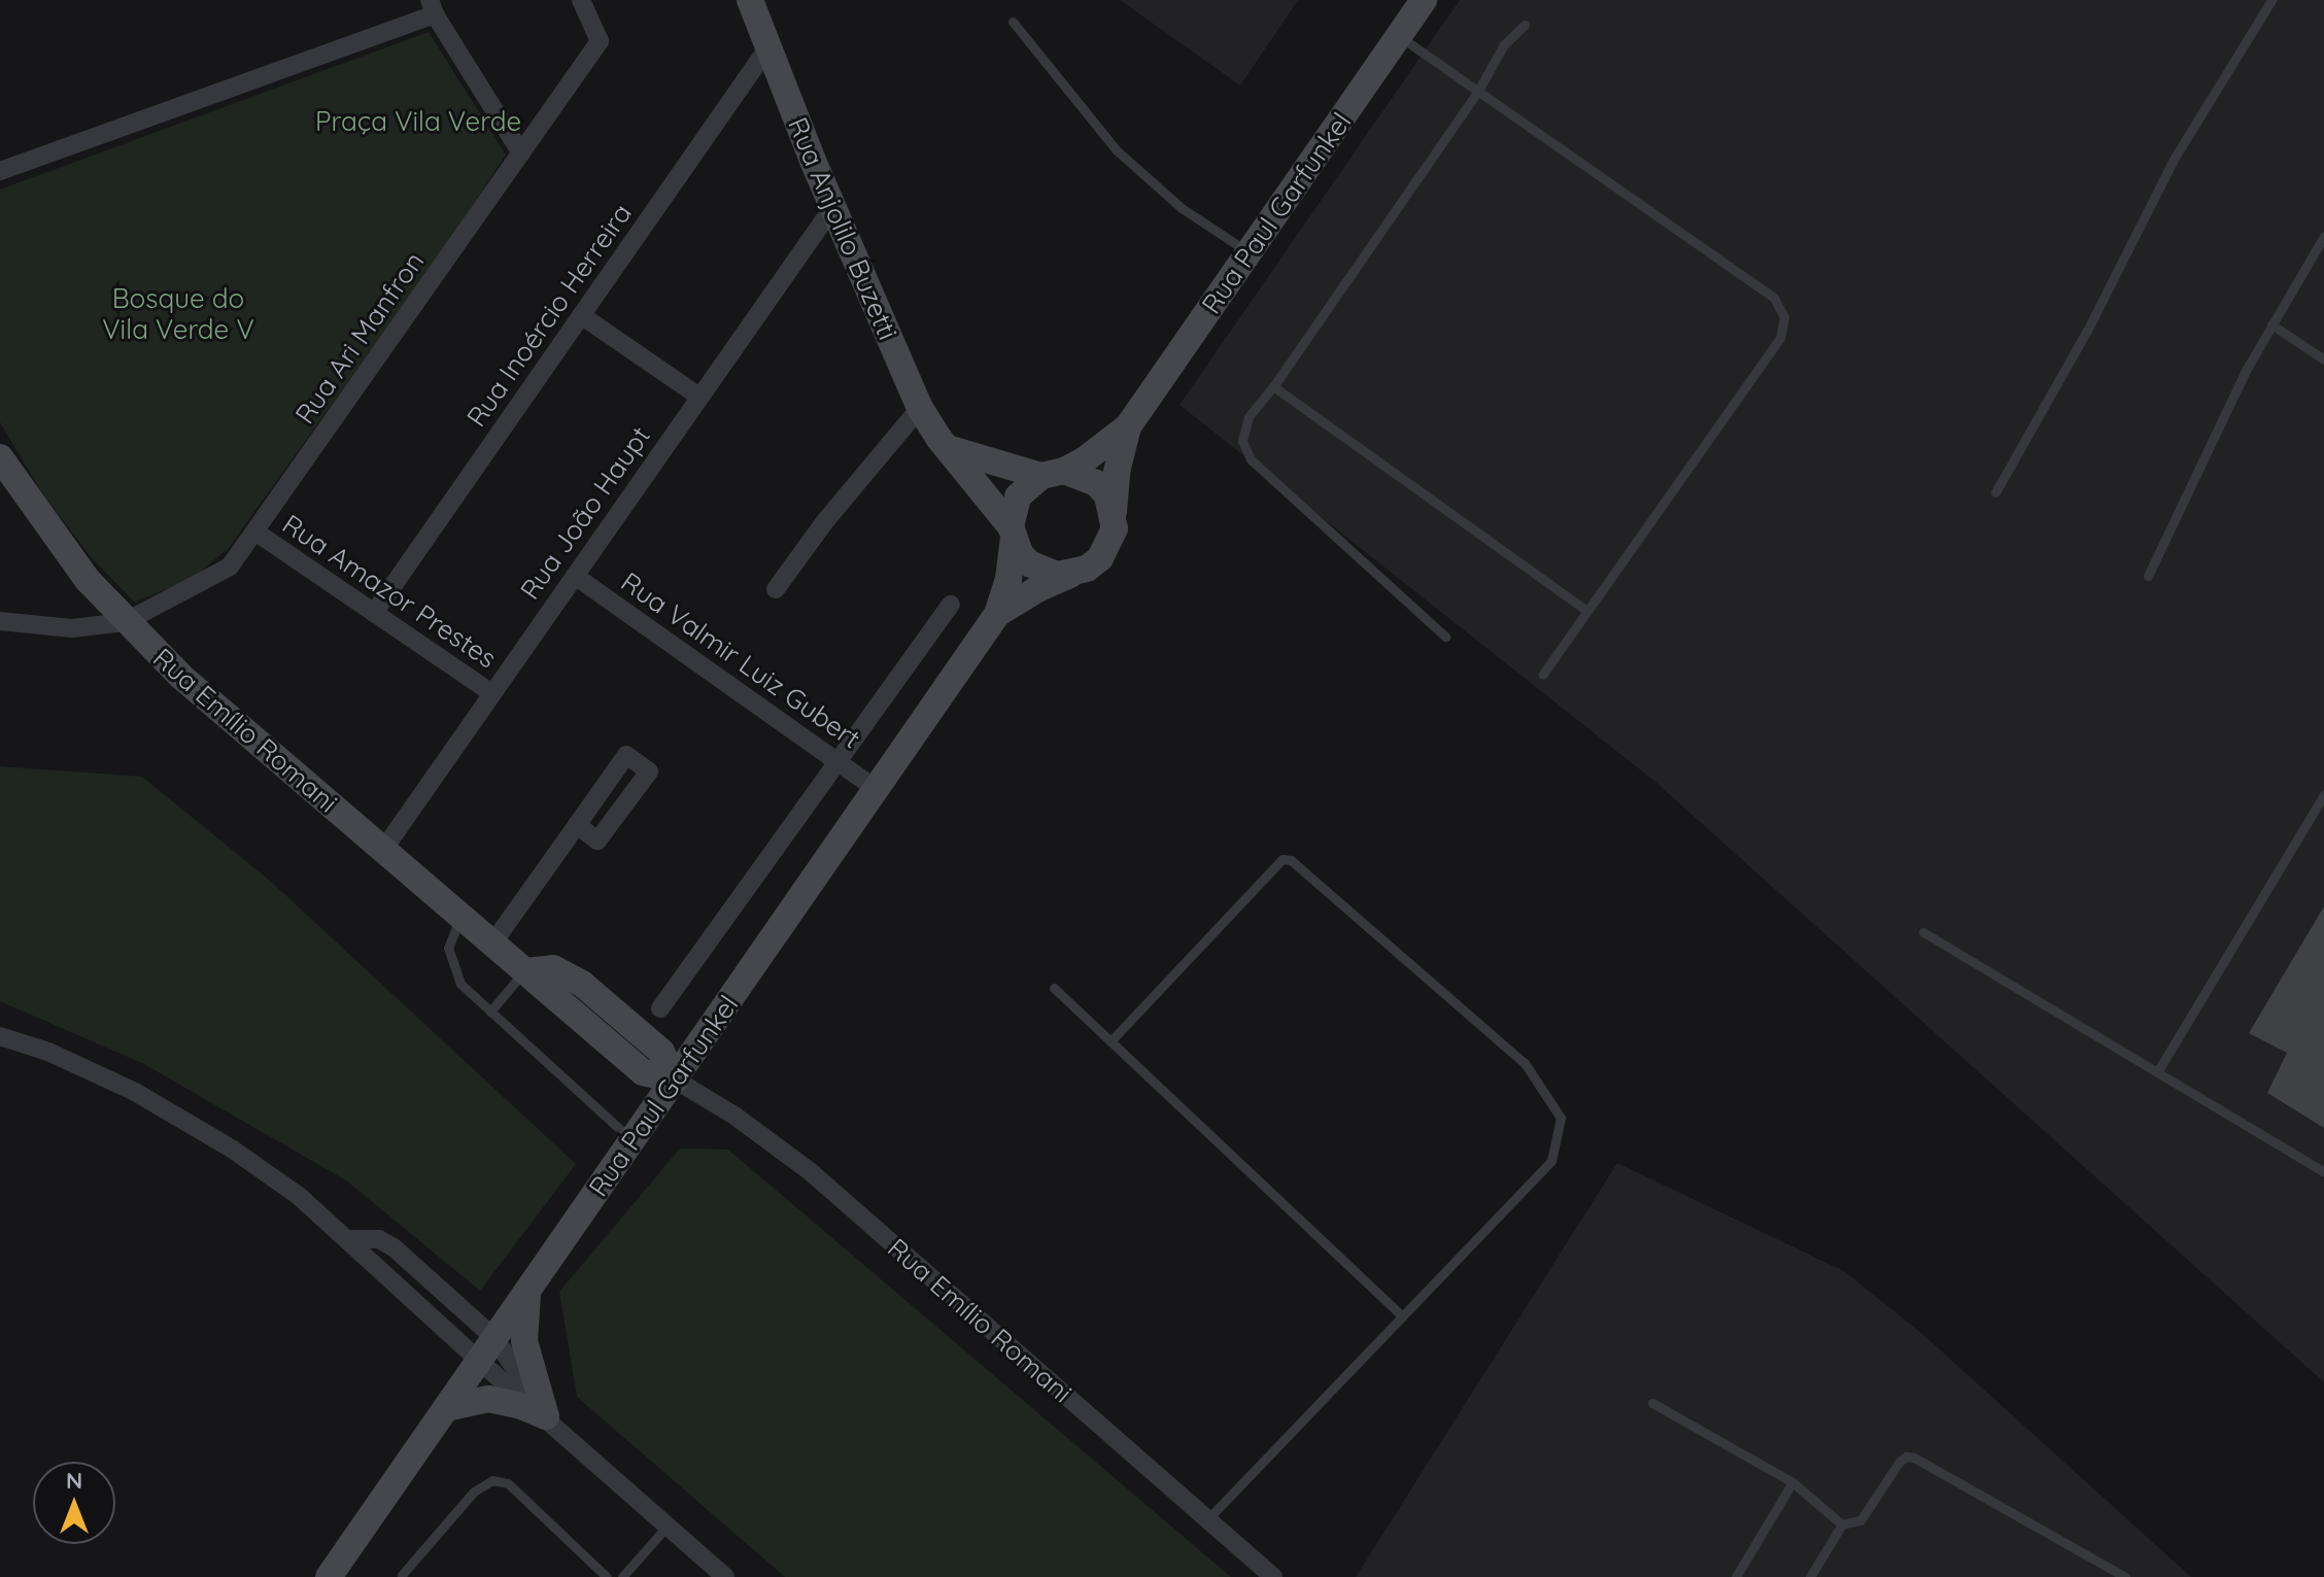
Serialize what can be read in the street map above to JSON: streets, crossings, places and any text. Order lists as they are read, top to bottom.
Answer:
{
  "streets": {
    "main road": ["Rua Paul Garfunkel", "Rua Anjolilo Buzetti", "Rua Emílio Romani"],
    "street": [
      "Rua Inoércio Herreira",
      "Rua Ari Manfron",
      "Rua João Haupt",
      "Rua Amazor Prestes",
      "Rua Valmir Luiz Gubert"
    ]
  },
  "crossings": [
    ["Rua Paul Garfunkel", "Rua Anjolilo Buzetti"],
    ["Rua Paul Garfunkel", "Rua Valmir Luiz Gubert"],
    ["Rua Paul Garfunkel", "Rua Emílio Romani"],
    ["Rua Anjolilo Buzetti", "Rua Inoércio Herreira"],
    ["Rua Anjolilo Buzetti", "Rua João Haupt"],
    ["Rua Inoércio Herreira", "Rua Amazor Prestes"],
    ["Rua Ari Manfron", "Rua Amazor Prestes"],
    ["Rua Ari Manfron", "Rua Emílio Romani"],
    ["Rua João Haupt", "Rua Amazor Prestes"],
    ["Rua João Haupt", "Rua Valmir Luiz Gubert"],
    ["Rua João Haupt", "Rua Emílio Romani"]
  ],
  "parks": ["Praça Vila Verde", "Bosque do Vila Verde V"],
  "north": "top"
}
